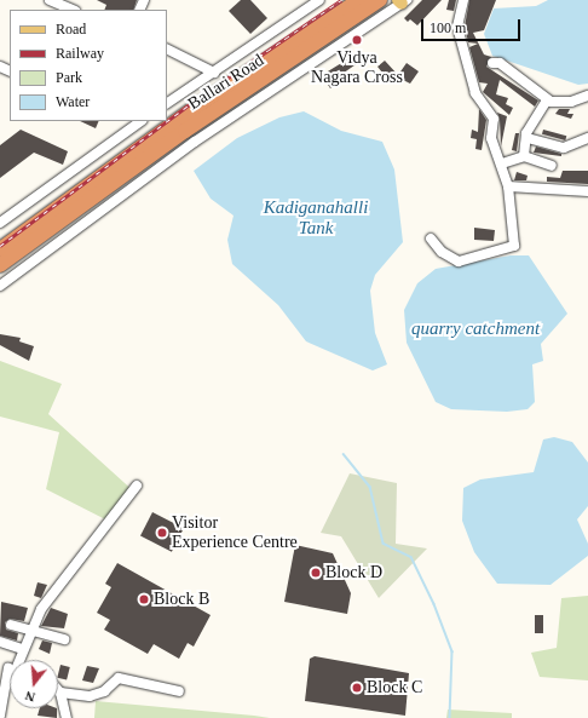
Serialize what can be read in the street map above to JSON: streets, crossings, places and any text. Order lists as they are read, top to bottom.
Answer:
{
  "streets": {
    "highway": ["Ballari Road"]
  },
  "water": ["Kadiganahalli Tank", "quarry catchment"],
  "places": [
    "Vidya Nagara Cross",
    "Visitor Experience Centre",
    "Block D",
    "Block B",
    "Block C"
  ],
  "legend": [
    "Road",
    "Railway",
    "Park",
    "Water"
  ],
  "scale_bar": "100 m",
  "north": "bottom"
}
